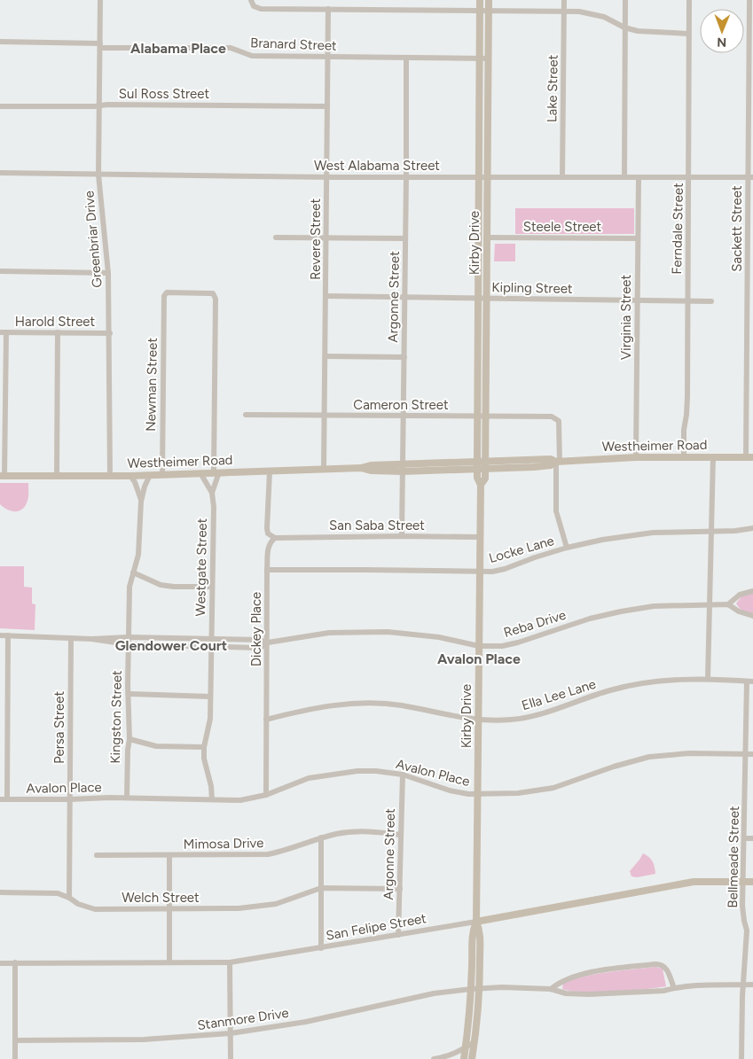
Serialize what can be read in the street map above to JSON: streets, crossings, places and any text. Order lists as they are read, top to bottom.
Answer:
{
  "streets": {
    "main road": ["Kirby Drive", "Westheimer Road", "San Felipe Street"],
    "street": [
      "Branard Street",
      "Lake Street",
      "Sul Ross Street",
      "West Alabama Street",
      "Steele Street",
      "Ferndale Street",
      "Sackett Street",
      "Greenbriar Drive",
      "Revere Street",
      "Kipling Street",
      "Argonne Street",
      "Virginia Street",
      "Harold Street",
      "Newman Street",
      "Cameron Street",
      "San Saba Street",
      "Locke Lane",
      "Westgate Street",
      "Reba Drive",
      "Dickey Place",
      "Ella Lee Lane",
      "Kingston Street",
      "Persa Street",
      "Avalon Place",
      "Mimosa Drive",
      "Bellmeade Street",
      "Welch Street",
      "Stanmore Drive"
    ]
  },
  "crossings": [
    ["Branard Street", "Greenbriar Drive"],
    ["Branard Street", "Revere Street"],
    ["Branard Street", "Kirby Drive"],
    ["Branard Street", "Argonne Street"],
    ["Lake Street", "West Alabama Street"],
    ["Sul Ross Street", "Greenbriar Drive"],
    ["Sul Ross Street", "Revere Street"],
    ["West Alabama Street", "Ferndale Street"],
    ["West Alabama Street", "Sackett Street"],
    ["West Alabama Street", "Greenbriar Drive"],
    ["West Alabama Street", "Revere Street"],
    ["West Alabama Street", "Kirby Drive"],
    ["West Alabama Street", "Argonne Street"],
    ["West Alabama Street", "Virginia Street"],
    ["Steele Street", "Kirby Drive"],
    ["Steele Street", "Virginia Street"],
    ["Ferndale Street", "Kipling Street"],
    ["Ferndale Street", "Westheimer Road"],
    ["Sackett Street", "Westheimer Road"],
    ["Greenbriar Drive", "Harold Street"],
    ["Greenbriar Drive", "Westheimer Road"],
    ["Revere Street", "Kipling Street"],
    ["Revere Street", "Cameron Street"],
    ["Revere Street", "Westheimer Road"],
    ["Kirby Drive", "Kipling Street"],
    ["Kirby Drive", "Cameron Street"],
    ["Kirby Drive", "Westheimer Road"],
    ["Kirby Drive", "San Saba Street"],
    ["Kirby Drive", "Locke Lane"],
    ["Kirby Drive", "Reba Drive"],
    ["Kirby Drive", "Ella Lee Lane"],
    ["Kirby Drive", "Avalon Place"],
    ["Kirby Drive", "San Felipe Street"],
    ["Kirby Drive", "Stanmore Drive"],
    ["Kipling Street", "Argonne Street"],
    ["Kipling Street", "Virginia Street"],
    ["Argonne Street", "Cameron Street"],
    ["Argonne Street", "Westheimer Road"],
    ["Argonne Street", "San Saba Street"],
    ["Argonne Street", "Avalon Place"],
    ["Argonne Street", "Mimosa Drive"],
    ["Argonne Street", "San Felipe Street"],
    ["Virginia Street", "Westheimer Road"],
    ["Newman Street", "Westheimer Road"],
    ["Newman Street", "Westgate Street"],
    ["Cameron Street", "Westheimer Road"],
    ["Westheimer Road", "Westgate Street"],
    ["San Saba Street", "Dickey Place"],
    ["Locke Lane", "Dickey Place"],
    ["Westgate Street", "Reba Drive"],
    ["Westgate Street", "Avalon Place"],
    ["Reba Drive", "Dickey Place"],
    ["Reba Drive", "Kingston Street"],
    ["Dickey Place", "Ella Lee Lane"],
    ["Dickey Place", "Avalon Place"],
    ["Ella Lee Lane", "Bellmeade Street"],
    ["Kingston Street", "Avalon Place"],
    ["Persa Street", "Avalon Place"],
    ["Persa Street", "Welch Street"],
    ["Avalon Place", "Bellmeade Street"],
    ["Bellmeade Street", "San Felipe Street"],
    ["Bellmeade Street", "Stanmore Drive"]
  ],
  "districts": ["Alabama Place", "Glendower Court", "Avalon Place"],
  "north": "bottom"
}
